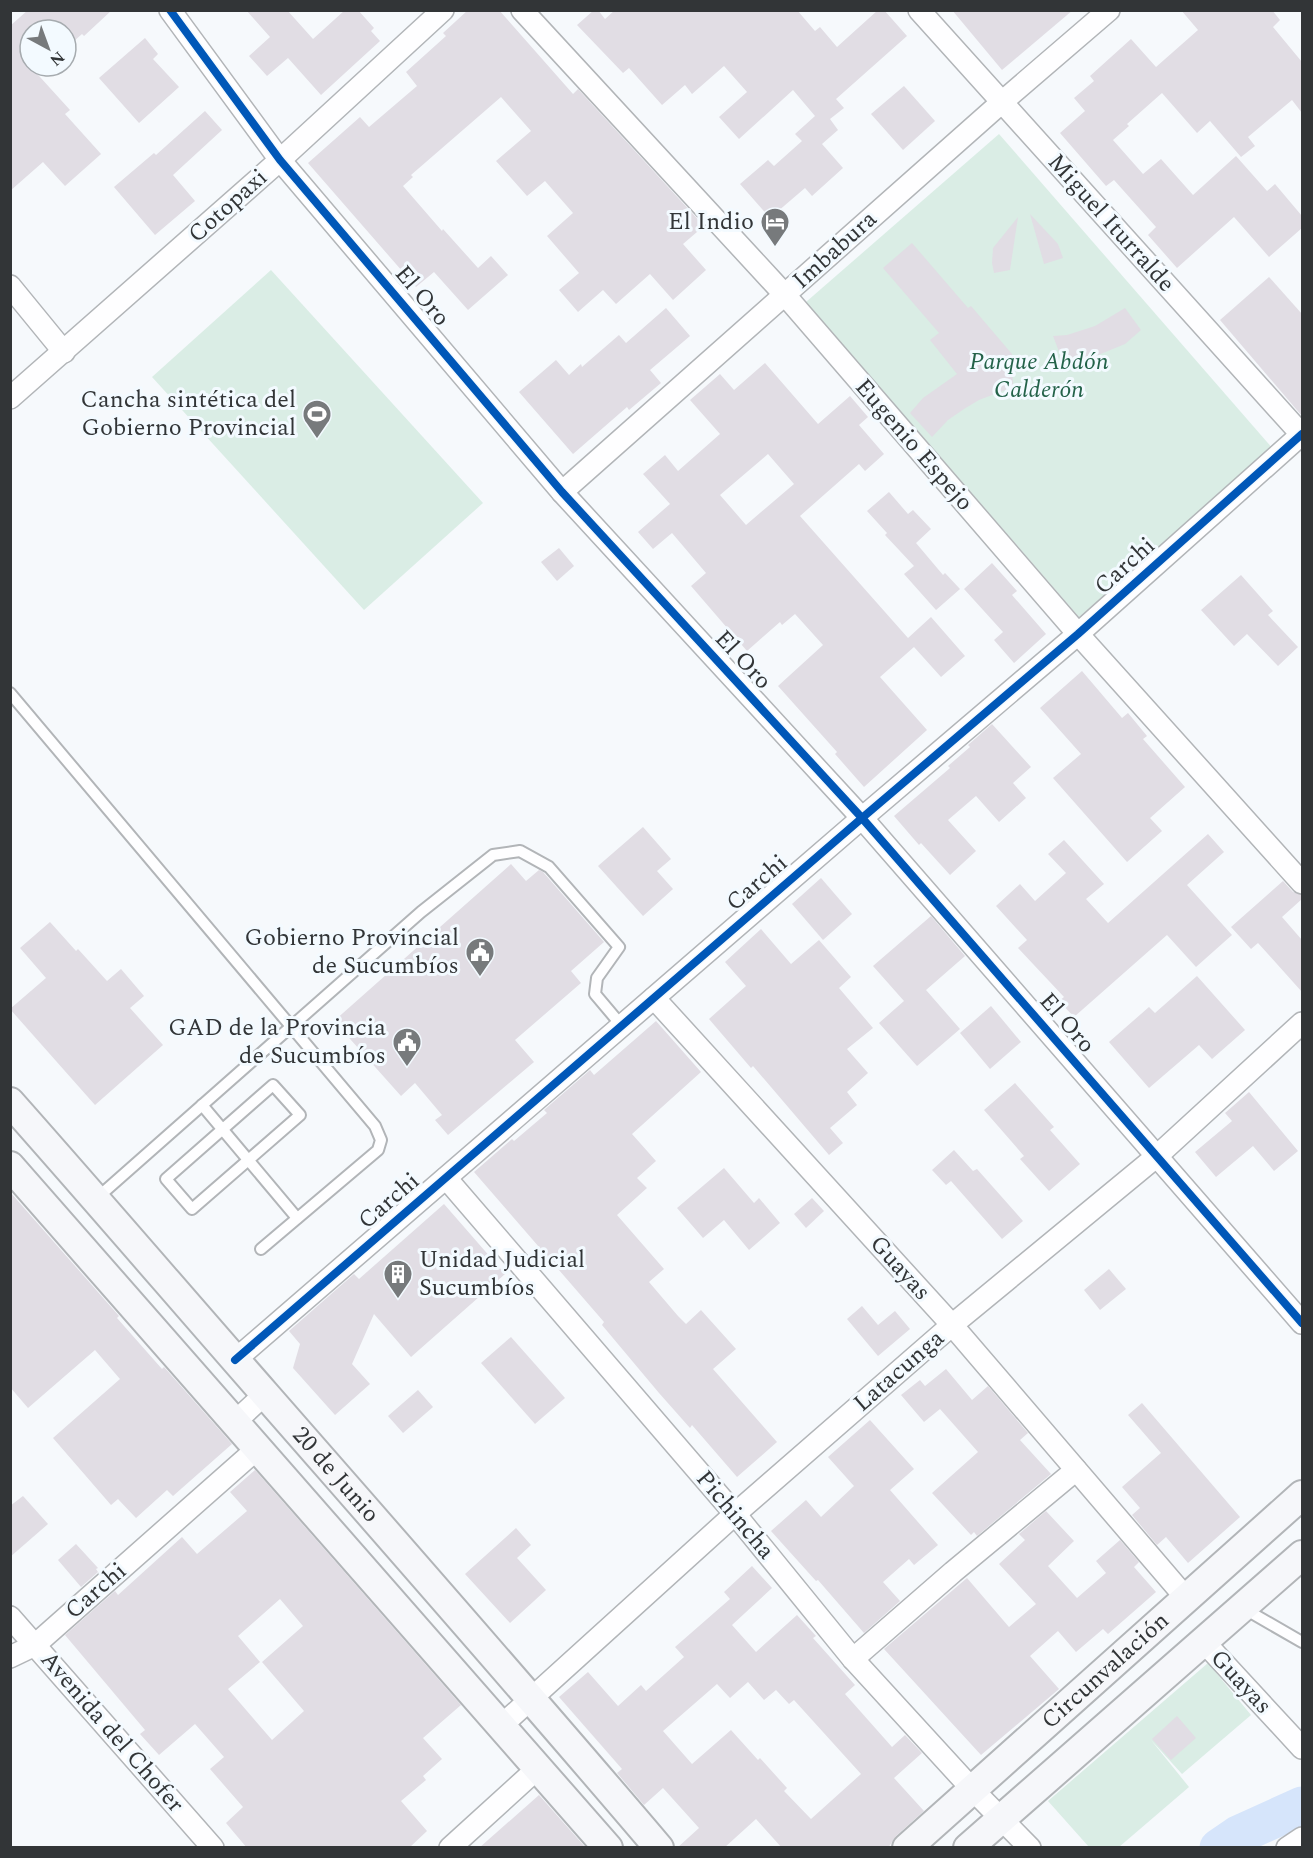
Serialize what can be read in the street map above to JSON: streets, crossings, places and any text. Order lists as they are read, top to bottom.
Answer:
{
  "streets": {
    "street": [
      "Cotopaxi",
      "Miguel Iturralde",
      "Imbabura",
      "El Oro",
      "Eugenio Espejo",
      "Carchi",
      "Guayas",
      "Latacunga",
      "20 de Junio",
      "Pichincha",
      "Circunvalación",
      "Avenida del Chofer"
    ]
  },
  "crossings": [
    ["Cotopaxi", "El Oro"],
    ["Miguel Iturralde", "Imbabura"],
    ["Miguel Iturralde", "Carchi"],
    ["Imbabura", "El Oro"],
    ["Imbabura", "Eugenio Espejo"],
    ["El Oro", "Carchi"],
    ["El Oro", "Latacunga"],
    ["Eugenio Espejo", "Carchi"],
    ["Carchi", "Guayas"],
    ["Carchi", "20 de Junio"],
    ["Carchi", "Pichincha"],
    ["Carchi", "Avenida del Chofer"],
    ["Guayas", "Latacunga"],
    ["Guayas", "Circunvalación"],
    ["Latacunga", "20 de Junio"],
    ["Latacunga", "Pichincha"],
    ["Pichincha", "Circunvalación"]
  ],
  "parks": ["Parque Abdón Calderón"],
  "places": {
    "hotel": ["El Indio"],
    "sports": ["Cancha sintética del Gobierno Provincial"],
    "public building": ["Gobierno Provincial de Sucumbíos", "GAD de la Provincia de Sucumbíos"],
    "building": ["Unidad Judicial Sucumbíos"]
  },
  "north": "bottom right"
}
